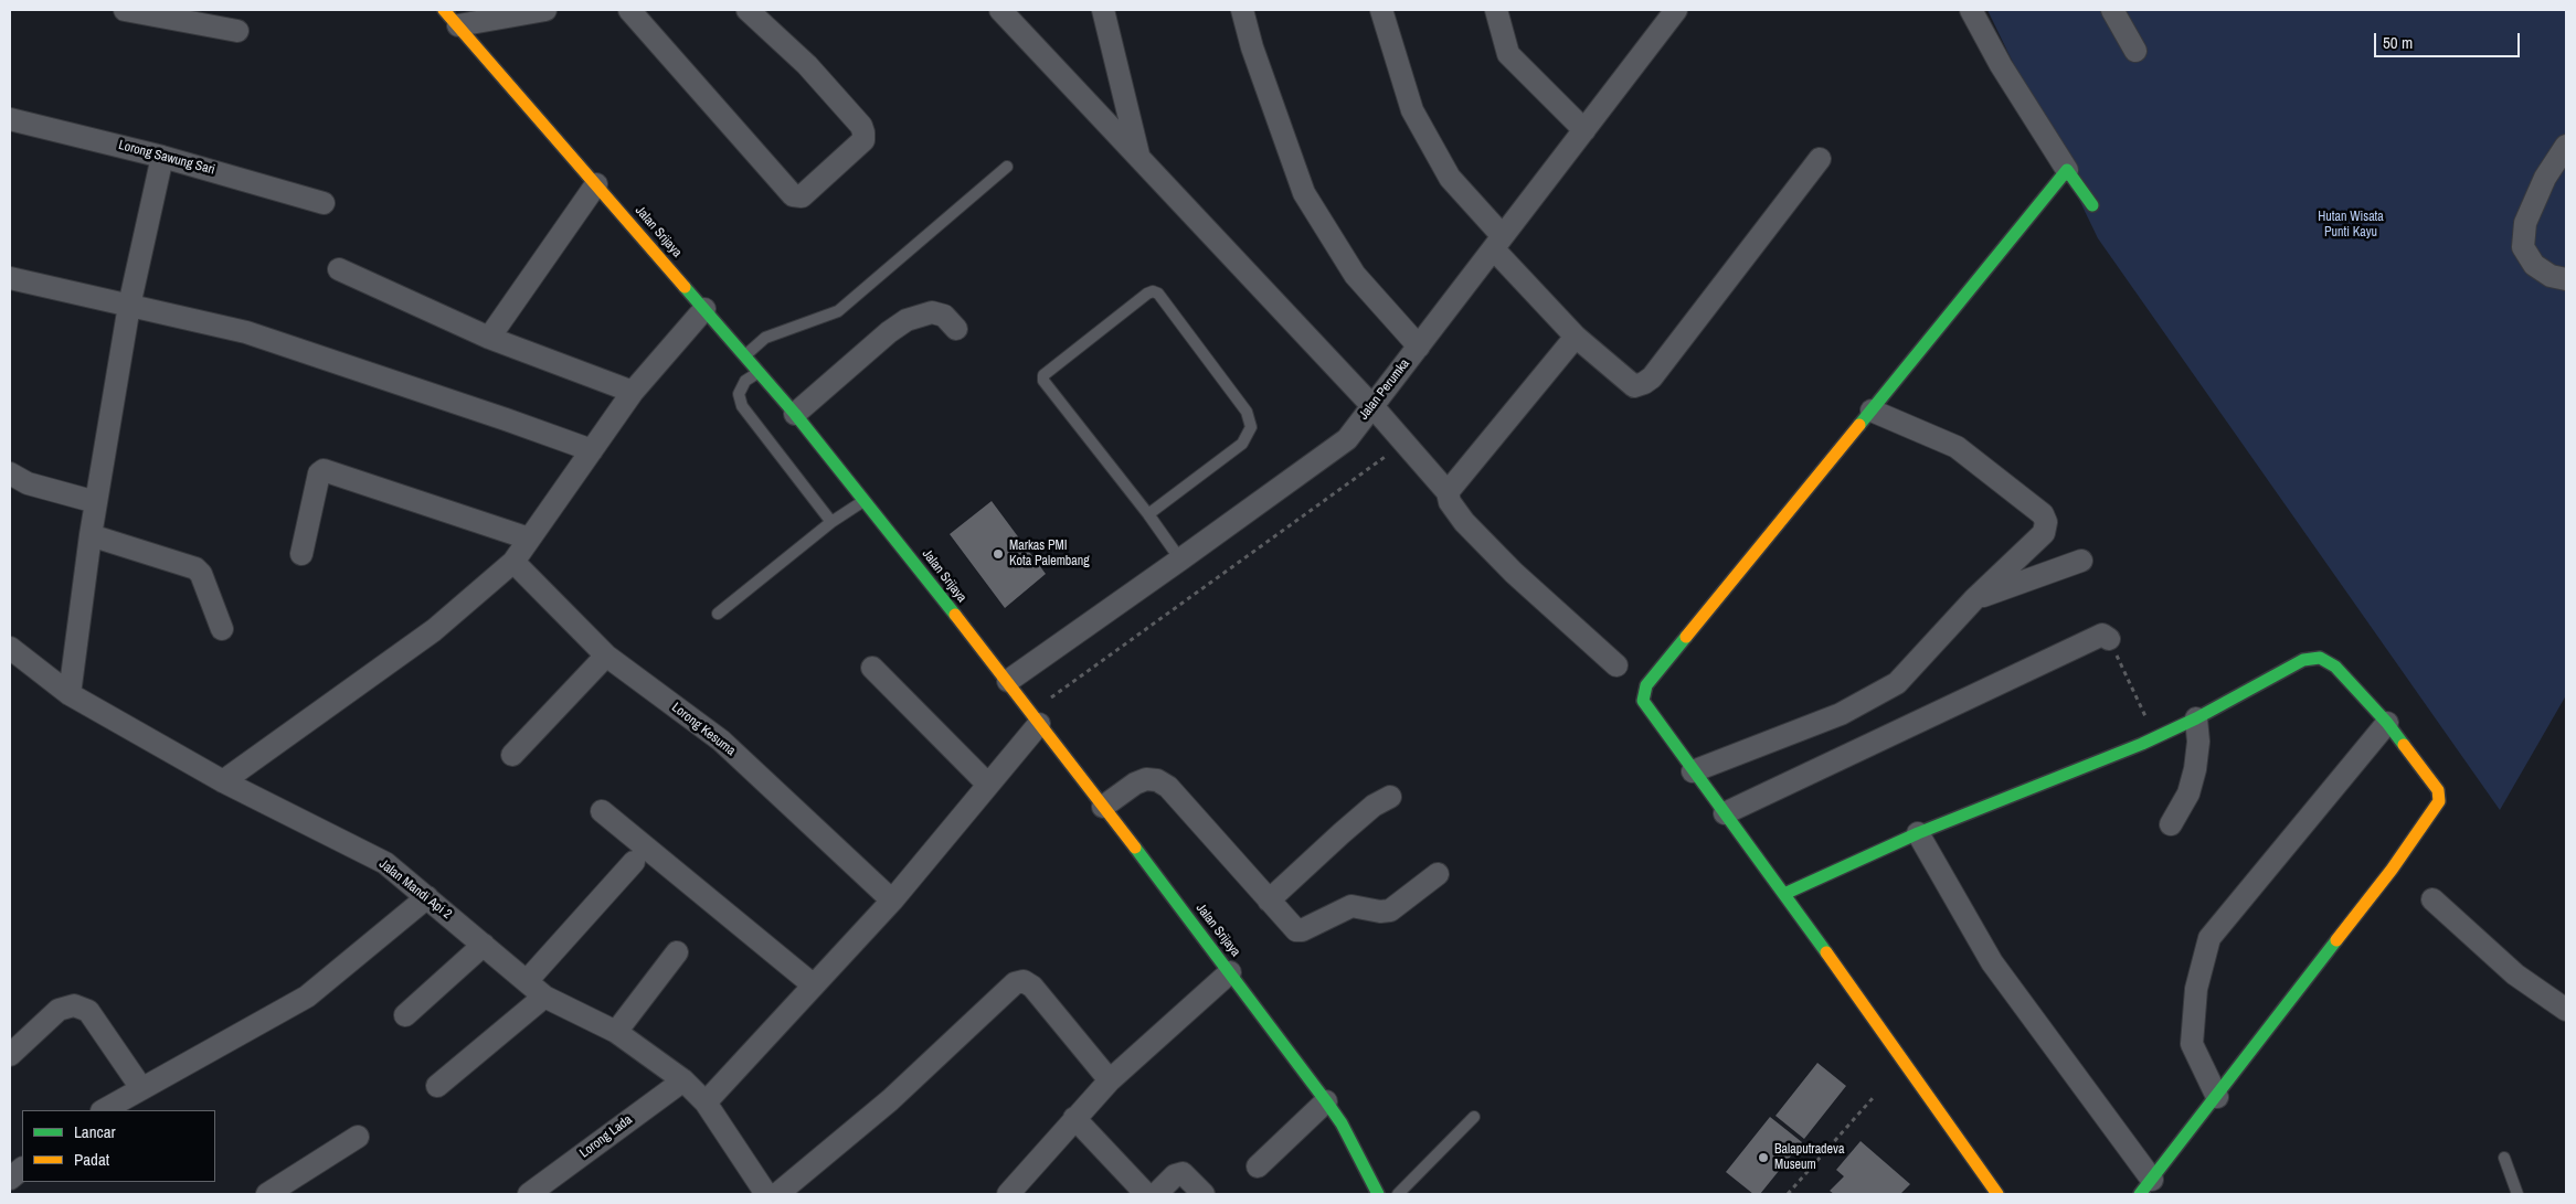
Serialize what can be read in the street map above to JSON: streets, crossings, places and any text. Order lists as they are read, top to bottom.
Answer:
{
  "streets": {
    "street": [
      "Lorong Sawung Sari",
      "Jalan Srijaya",
      "Jalan Perumka",
      "Lorong Kesuma",
      "Jalan Mandi Api 2",
      "Lorong Lada"
    ]
  },
  "crossings": [
    ["Jalan Srijaya", "Jalan Perumka"],
    ["Jalan Mandi Api 2", "Lorong Lada"]
  ],
  "parks": ["Hutan Wisata Punti Kayu"],
  "places": ["Markas PMI Kota Palembang", "Balaputradeva Museum"],
  "legend": ["Lancar", "Padat"],
  "scale_bar": "50 m"
}
